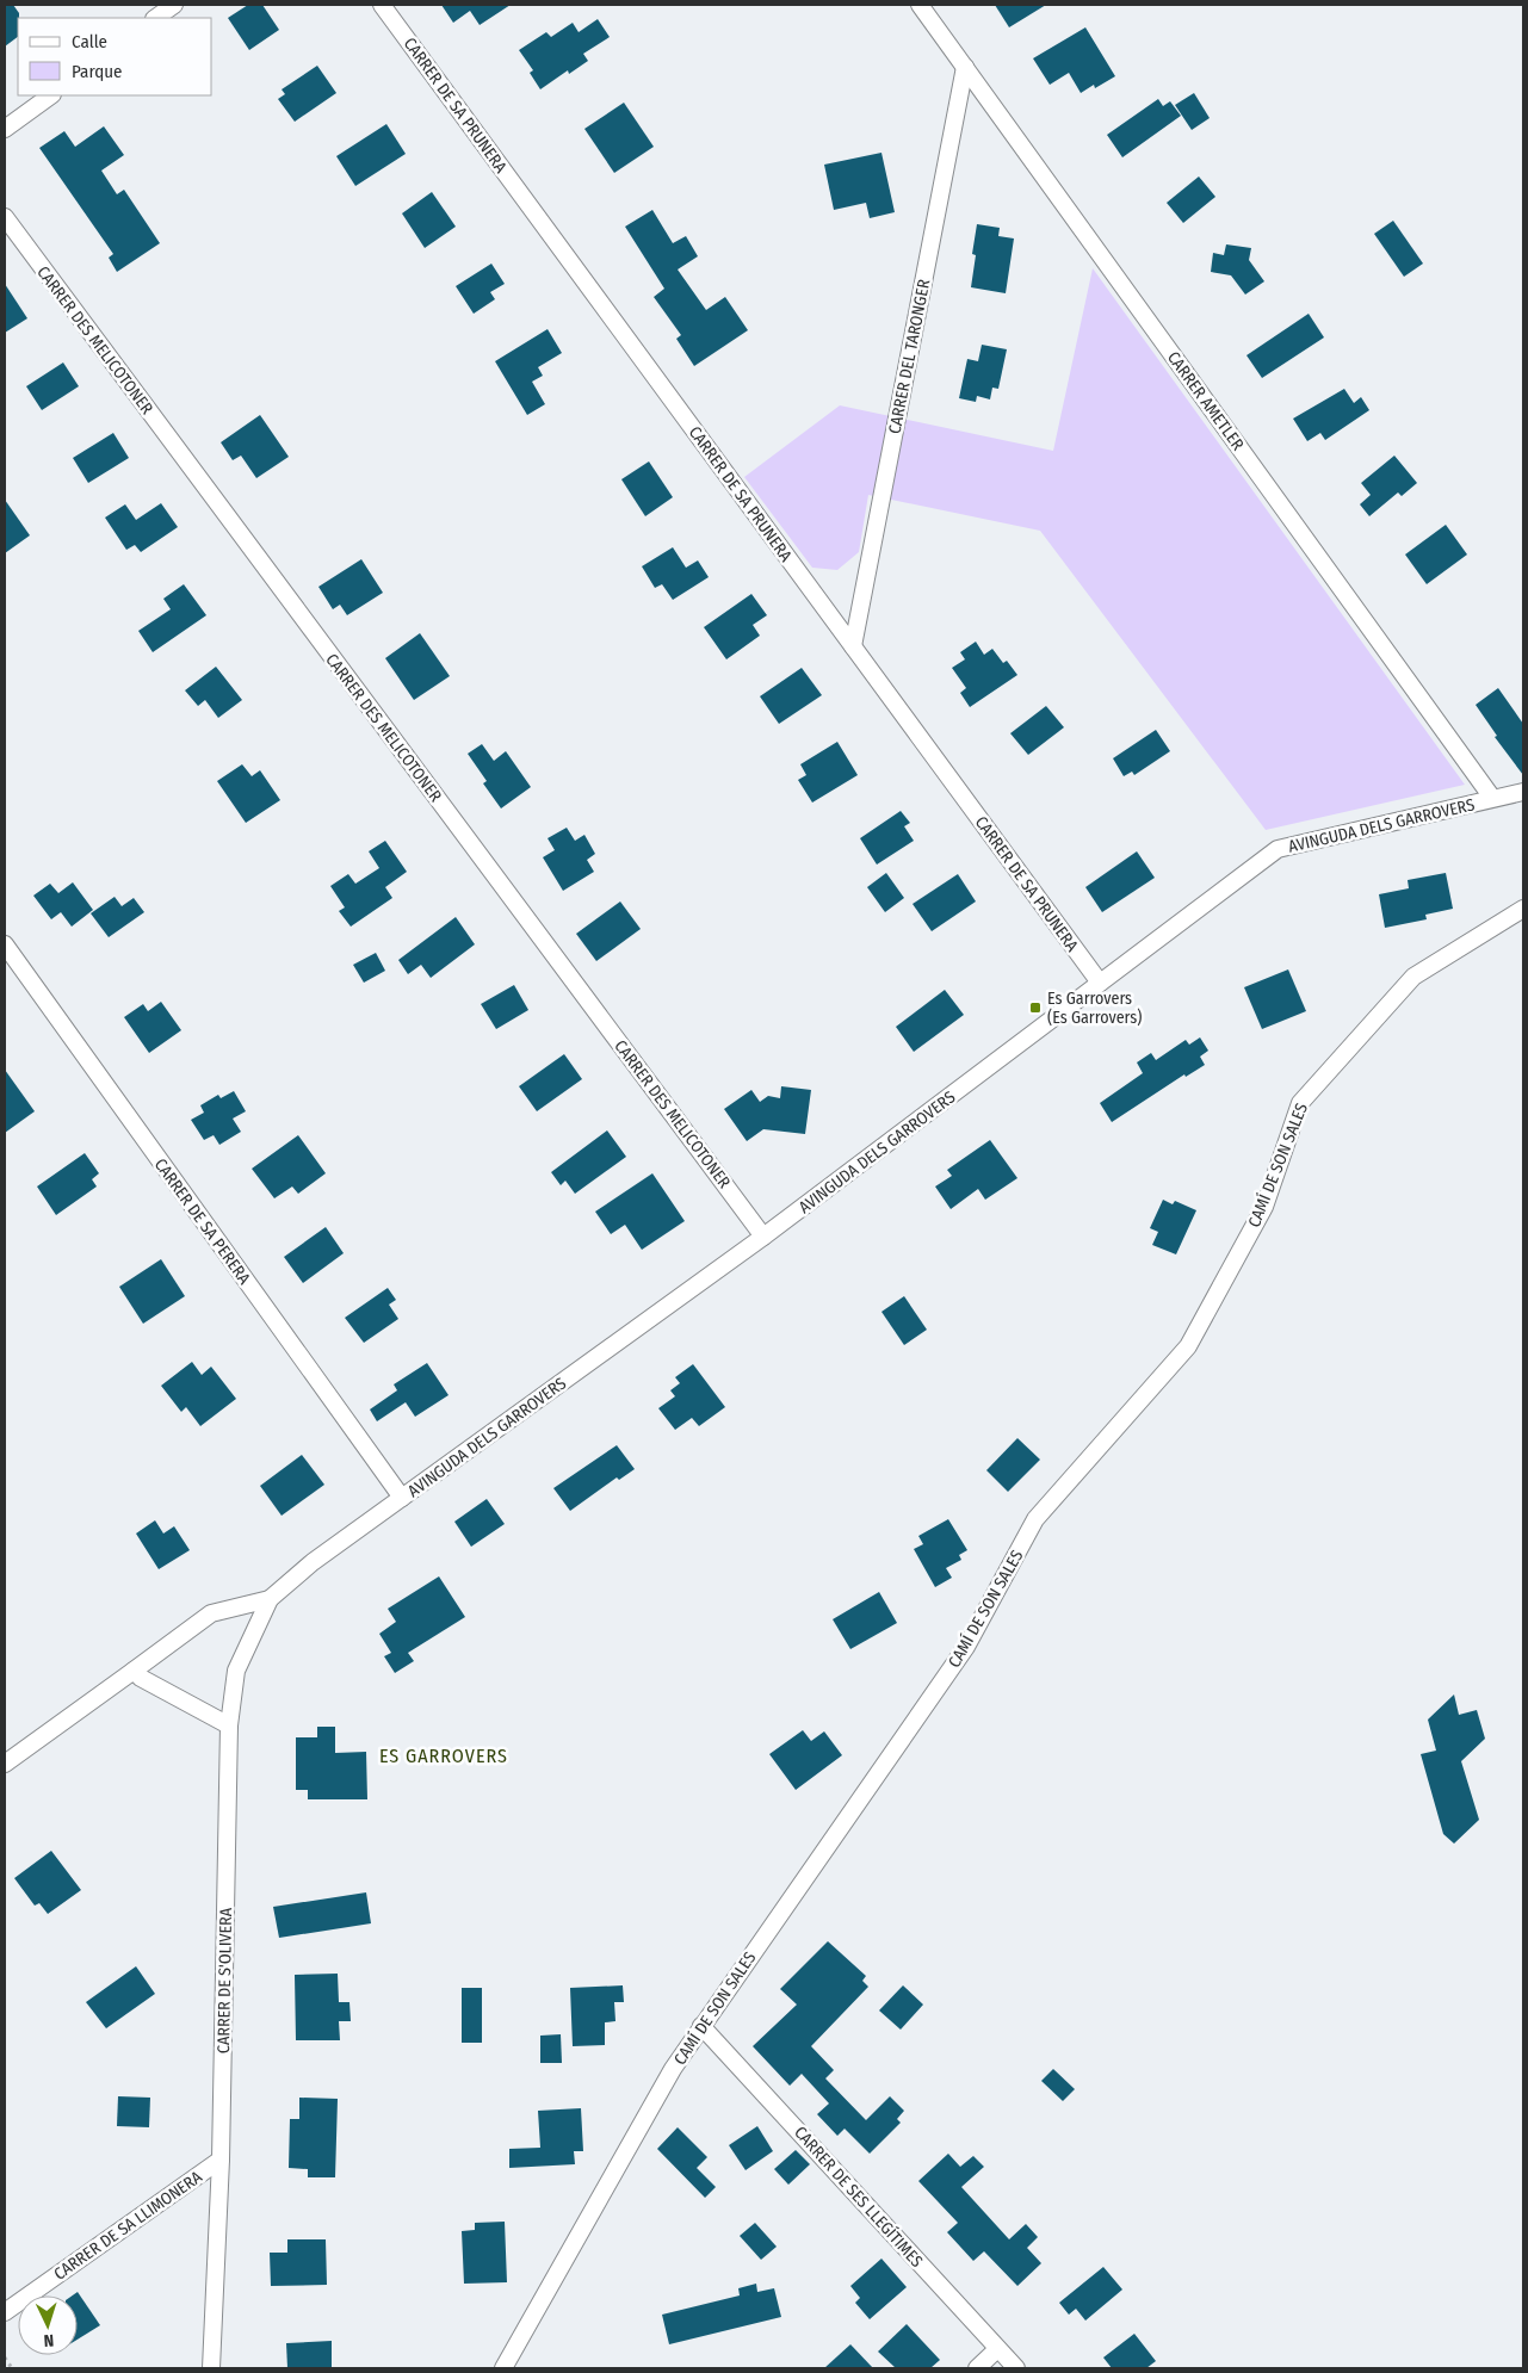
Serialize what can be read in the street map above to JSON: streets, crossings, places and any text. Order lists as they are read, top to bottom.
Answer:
{
  "streets": {
    "street": [
      "CARRER DE SA PRUNERA",
      "CARRER DES MELICOTONER",
      "CARRER DEL TARONGER",
      "CARRER AMETLER",
      "AVINGUDA DELS GARROVERS",
      "CAMÍ DE SON SALES",
      "CARRER DE SA PERERA",
      "CARRER DE S'OLIVERA",
      "CARRER DE SES LLEGÍTIMES",
      "CARRER DE SA LLIMONERA"
    ]
  },
  "crossings": [
    ["CARRER DE SA PRUNERA", "CARRER DEL TARONGER"],
    ["CARRER DE SA PRUNERA", "AVINGUDA DELS GARROVERS"],
    ["CARRER DES MELICOTONER", "AVINGUDA DELS GARROVERS"],
    ["CARRER DEL TARONGER", "CARRER AMETLER"],
    ["CARRER AMETLER", "AVINGUDA DELS GARROVERS"],
    ["AVINGUDA DELS GARROVERS", "CARRER DE SA PERERA"],
    ["AVINGUDA DELS GARROVERS", "CARRER DE S'OLIVERA"],
    ["CAMÍ DE SON SALES", "CARRER DE SES LLEGÍTIMES"],
    ["CARRER DE S'OLIVERA", "CARRER DE SA LLIMONERA"]
  ],
  "districts": ["ES GARROVERS"],
  "places": {
    "transit": ["Es Garrovers (Es Garrovers)"]
  },
  "legend": ["Calle", "Parque"],
  "north": "bottom"
}
